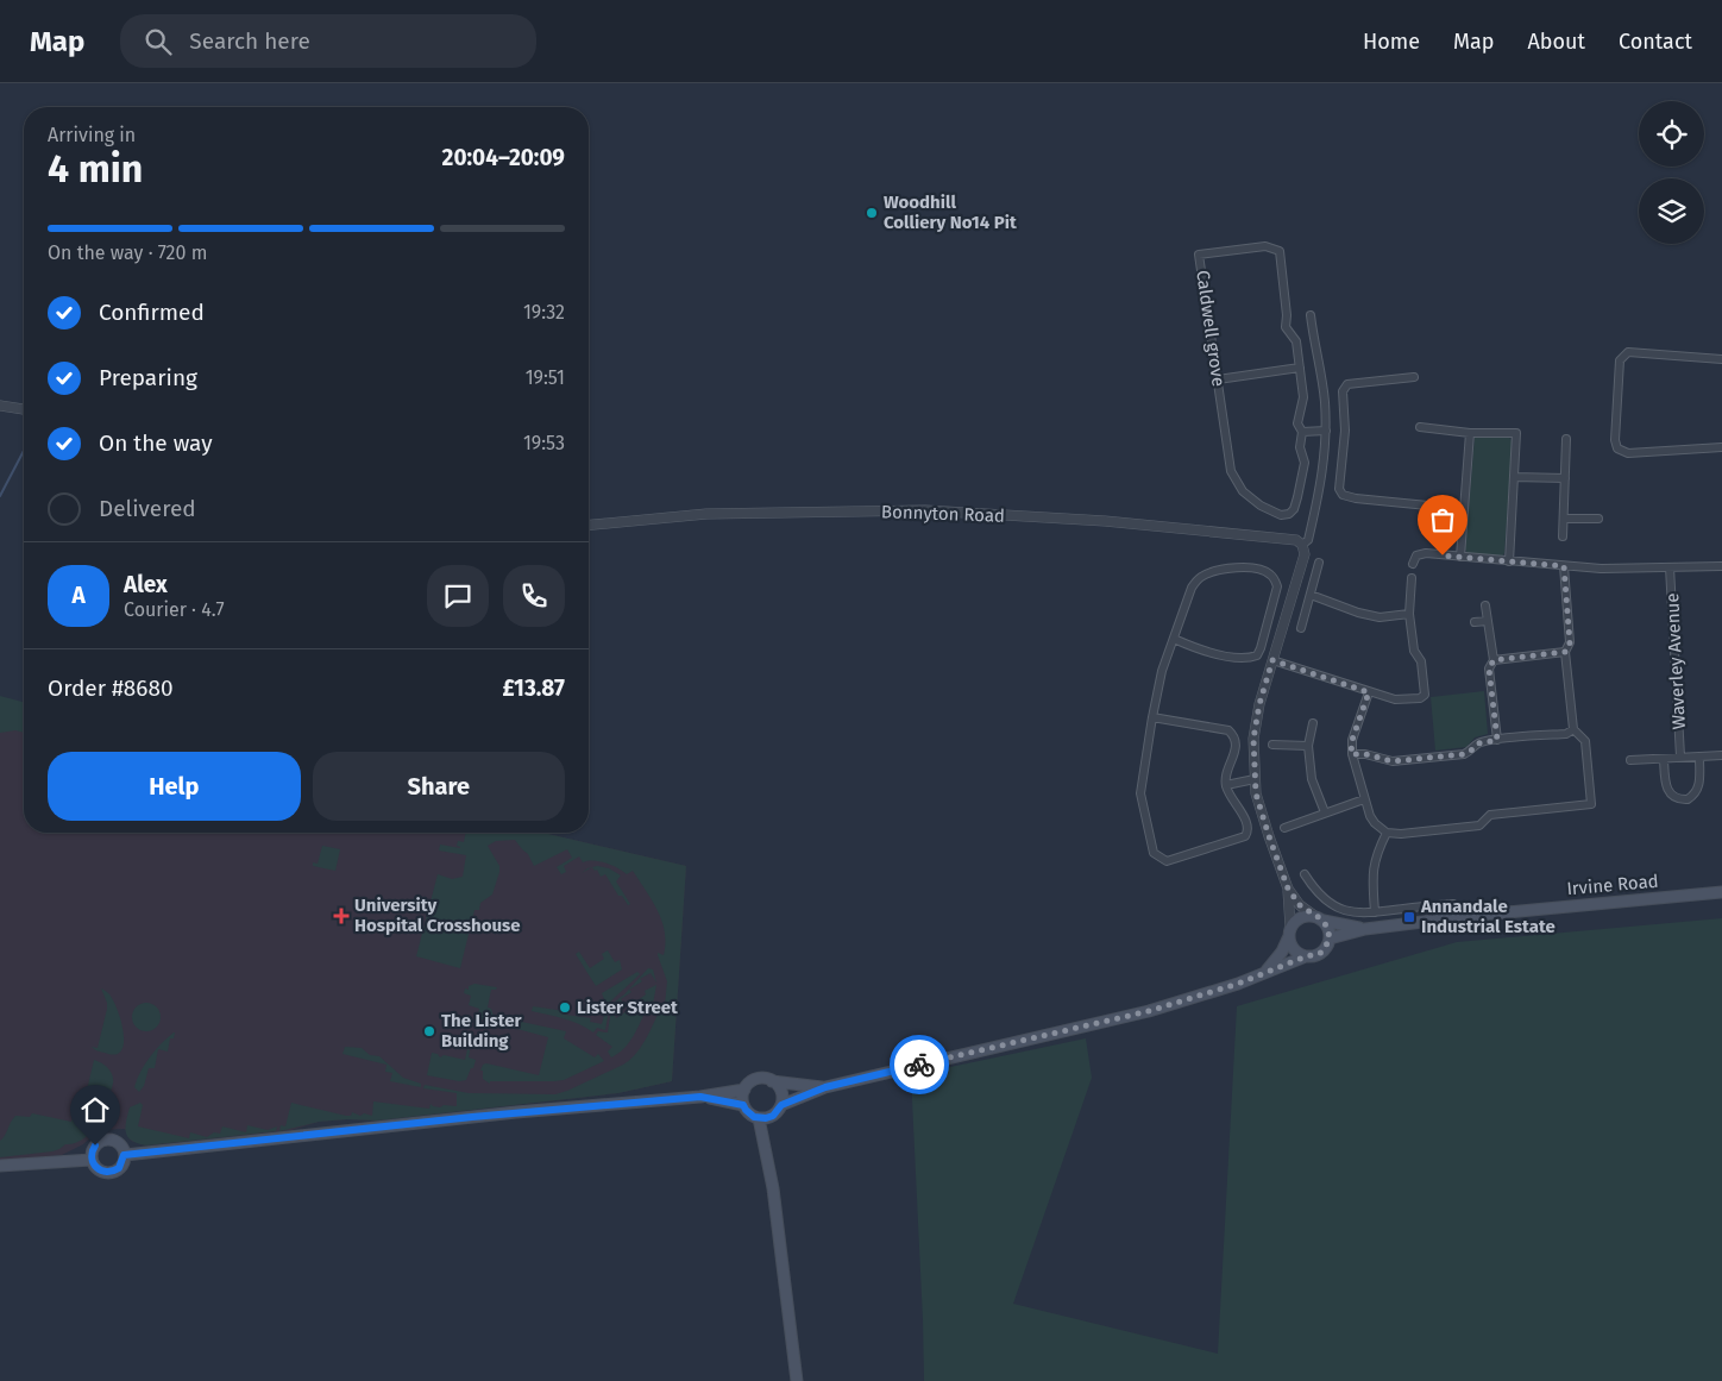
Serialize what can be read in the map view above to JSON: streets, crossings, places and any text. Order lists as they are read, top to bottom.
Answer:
{
  "streets": {
    "main road": ["Irvine Road"],
    "street": ["Caldwell grove", "Bonnyton Road", "Waverley Avenue"]
  },
  "places": {
    "other": ["Woodhill Colliery No14 Pit", "Lister Street", "The Lister Building"],
    "health": ["University Hospital Crosshouse"],
    "transit": ["Annandale Industrial Estate"]
  },
  "page": {
    "header": "Map",
    "search": "Search here",
    "nav": [
      "Home",
      "Map",
      "About",
      "Contact"
    ],
    "heading": ["4 min", "Arriving in", "20:04–20:09"],
    "panel": [
      "Alex",
      "Courier · 4.7",
      "Order #8680",
      "£13.87"
    ],
    "bar": "On the way · 720 m",
    "list": [
      ["Confirmed", "19:32"],
      ["Preparing", "19:51"],
      ["On the way", "19:53"],
      "Delivered"
    ],
    "round": "A",
    "buttons": ["Help", "Share"]
  }
}
